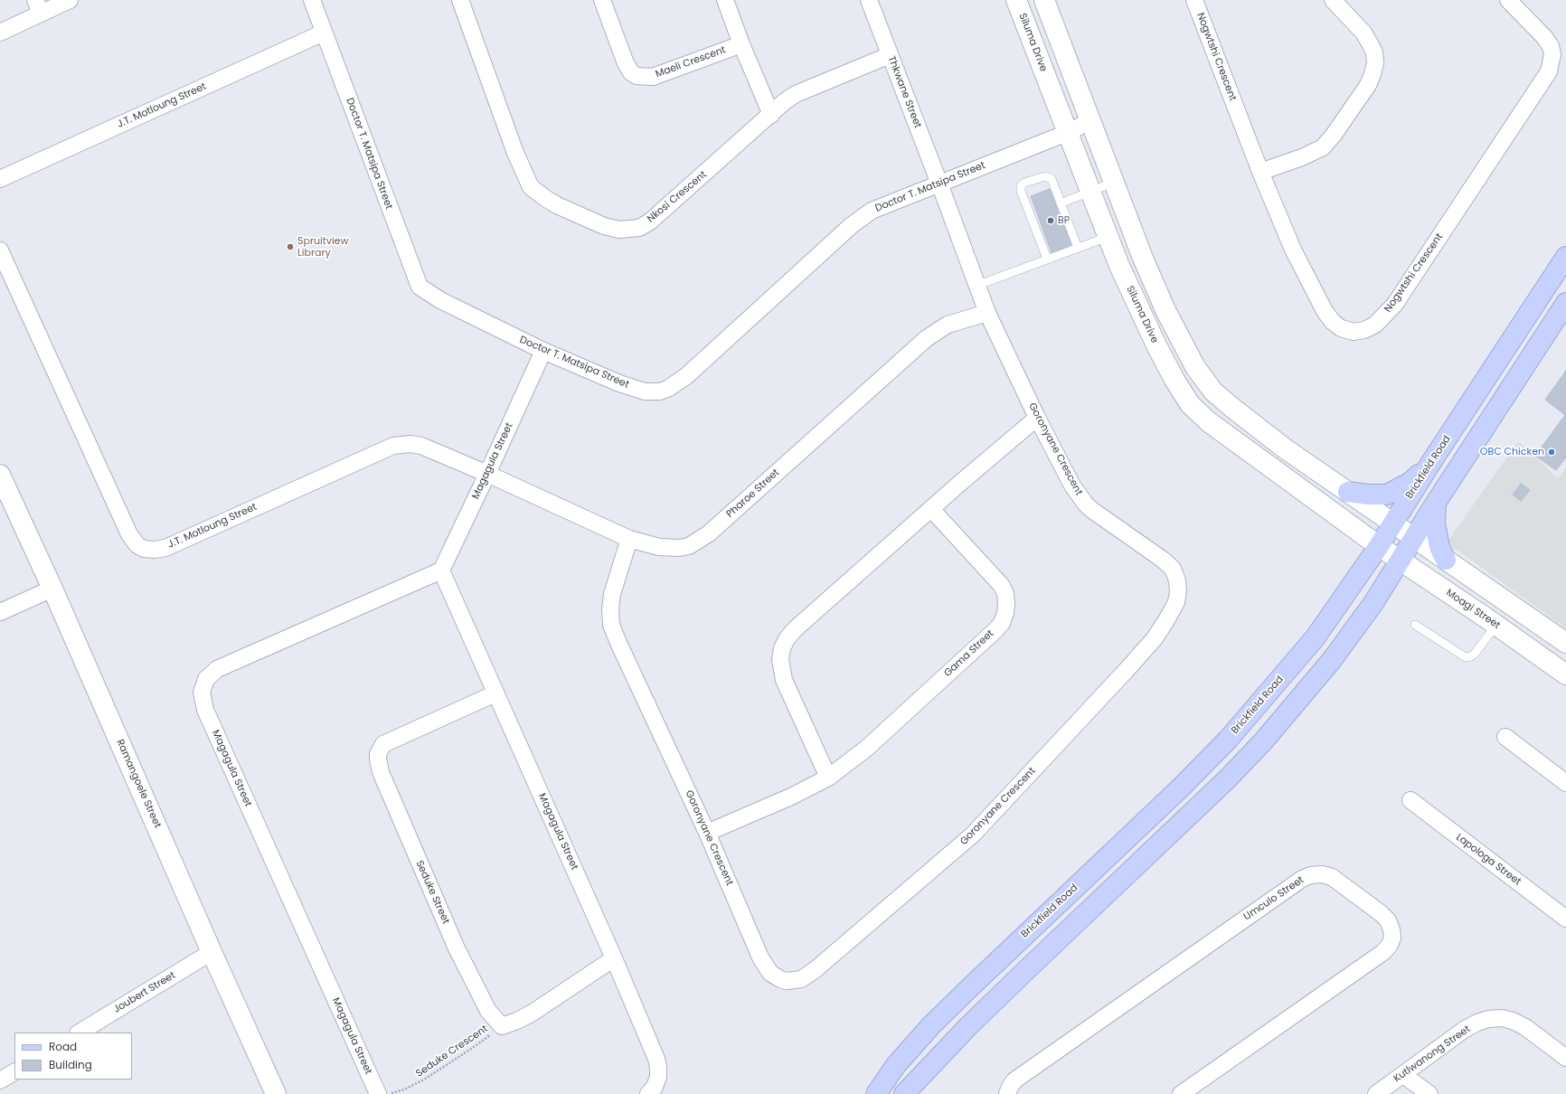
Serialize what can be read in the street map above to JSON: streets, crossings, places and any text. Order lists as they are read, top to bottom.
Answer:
{
  "streets": {
    "main road": ["Brickfield Road"],
    "street": [
      "Siluma Drive",
      "Nogwtshi Crescent",
      "Maeli Crescent",
      "Thkwane Street",
      "J.T. Motloung Street",
      "Doctor T. Matsipa Street",
      "Nkosi Crescent",
      "Goronyane Crescent",
      "Magagula Street",
      "Pharoe Street",
      "Moagi Street",
      "Gama Street",
      "Ramangoele Street",
      "Lapologa Street",
      "Seduke Street",
      "Umculo Street",
      "Joubert Street",
      "Kutlwanong Street"
    ],
    "path": ["Seduke Crescent"]
  },
  "crossings": [
    ["Siluma Drive", "Doctor T. Matsipa Street"],
    ["Siluma Drive", "Brickfield Road"],
    ["Siluma Drive", "Moagi Street"],
    ["Thkwane Street", "Doctor T. Matsipa Street"],
    ["Thkwane Street", "Nkosi Crescent"],
    ["Thkwane Street", "Goronyane Crescent"],
    ["J.T. Motloung Street", "Doctor T. Matsipa Street"],
    ["J.T. Motloung Street", "Magagula Street"],
    ["J.T. Motloung Street", "Pharoe Street"],
    ["Doctor T. Matsipa Street", "Goronyane Crescent"],
    ["Doctor T. Matsipa Street", "Magagula Street"],
    ["Goronyane Crescent", "Pharoe Street"],
    ["Goronyane Crescent", "Gama Street"],
    ["Magagula Street", "Pharoe Street"],
    ["Magagula Street", "Seduke Street"],
    ["Brickfield Road", "Moagi Street"],
    ["Ramangoele Street", "Joubert Street"],
    ["Seduke Street", "Seduke Crescent"]
  ],
  "places": ["BP", "Spruitview Library", "OBC Chicken"],
  "legend": ["Road", "Building"]
}
